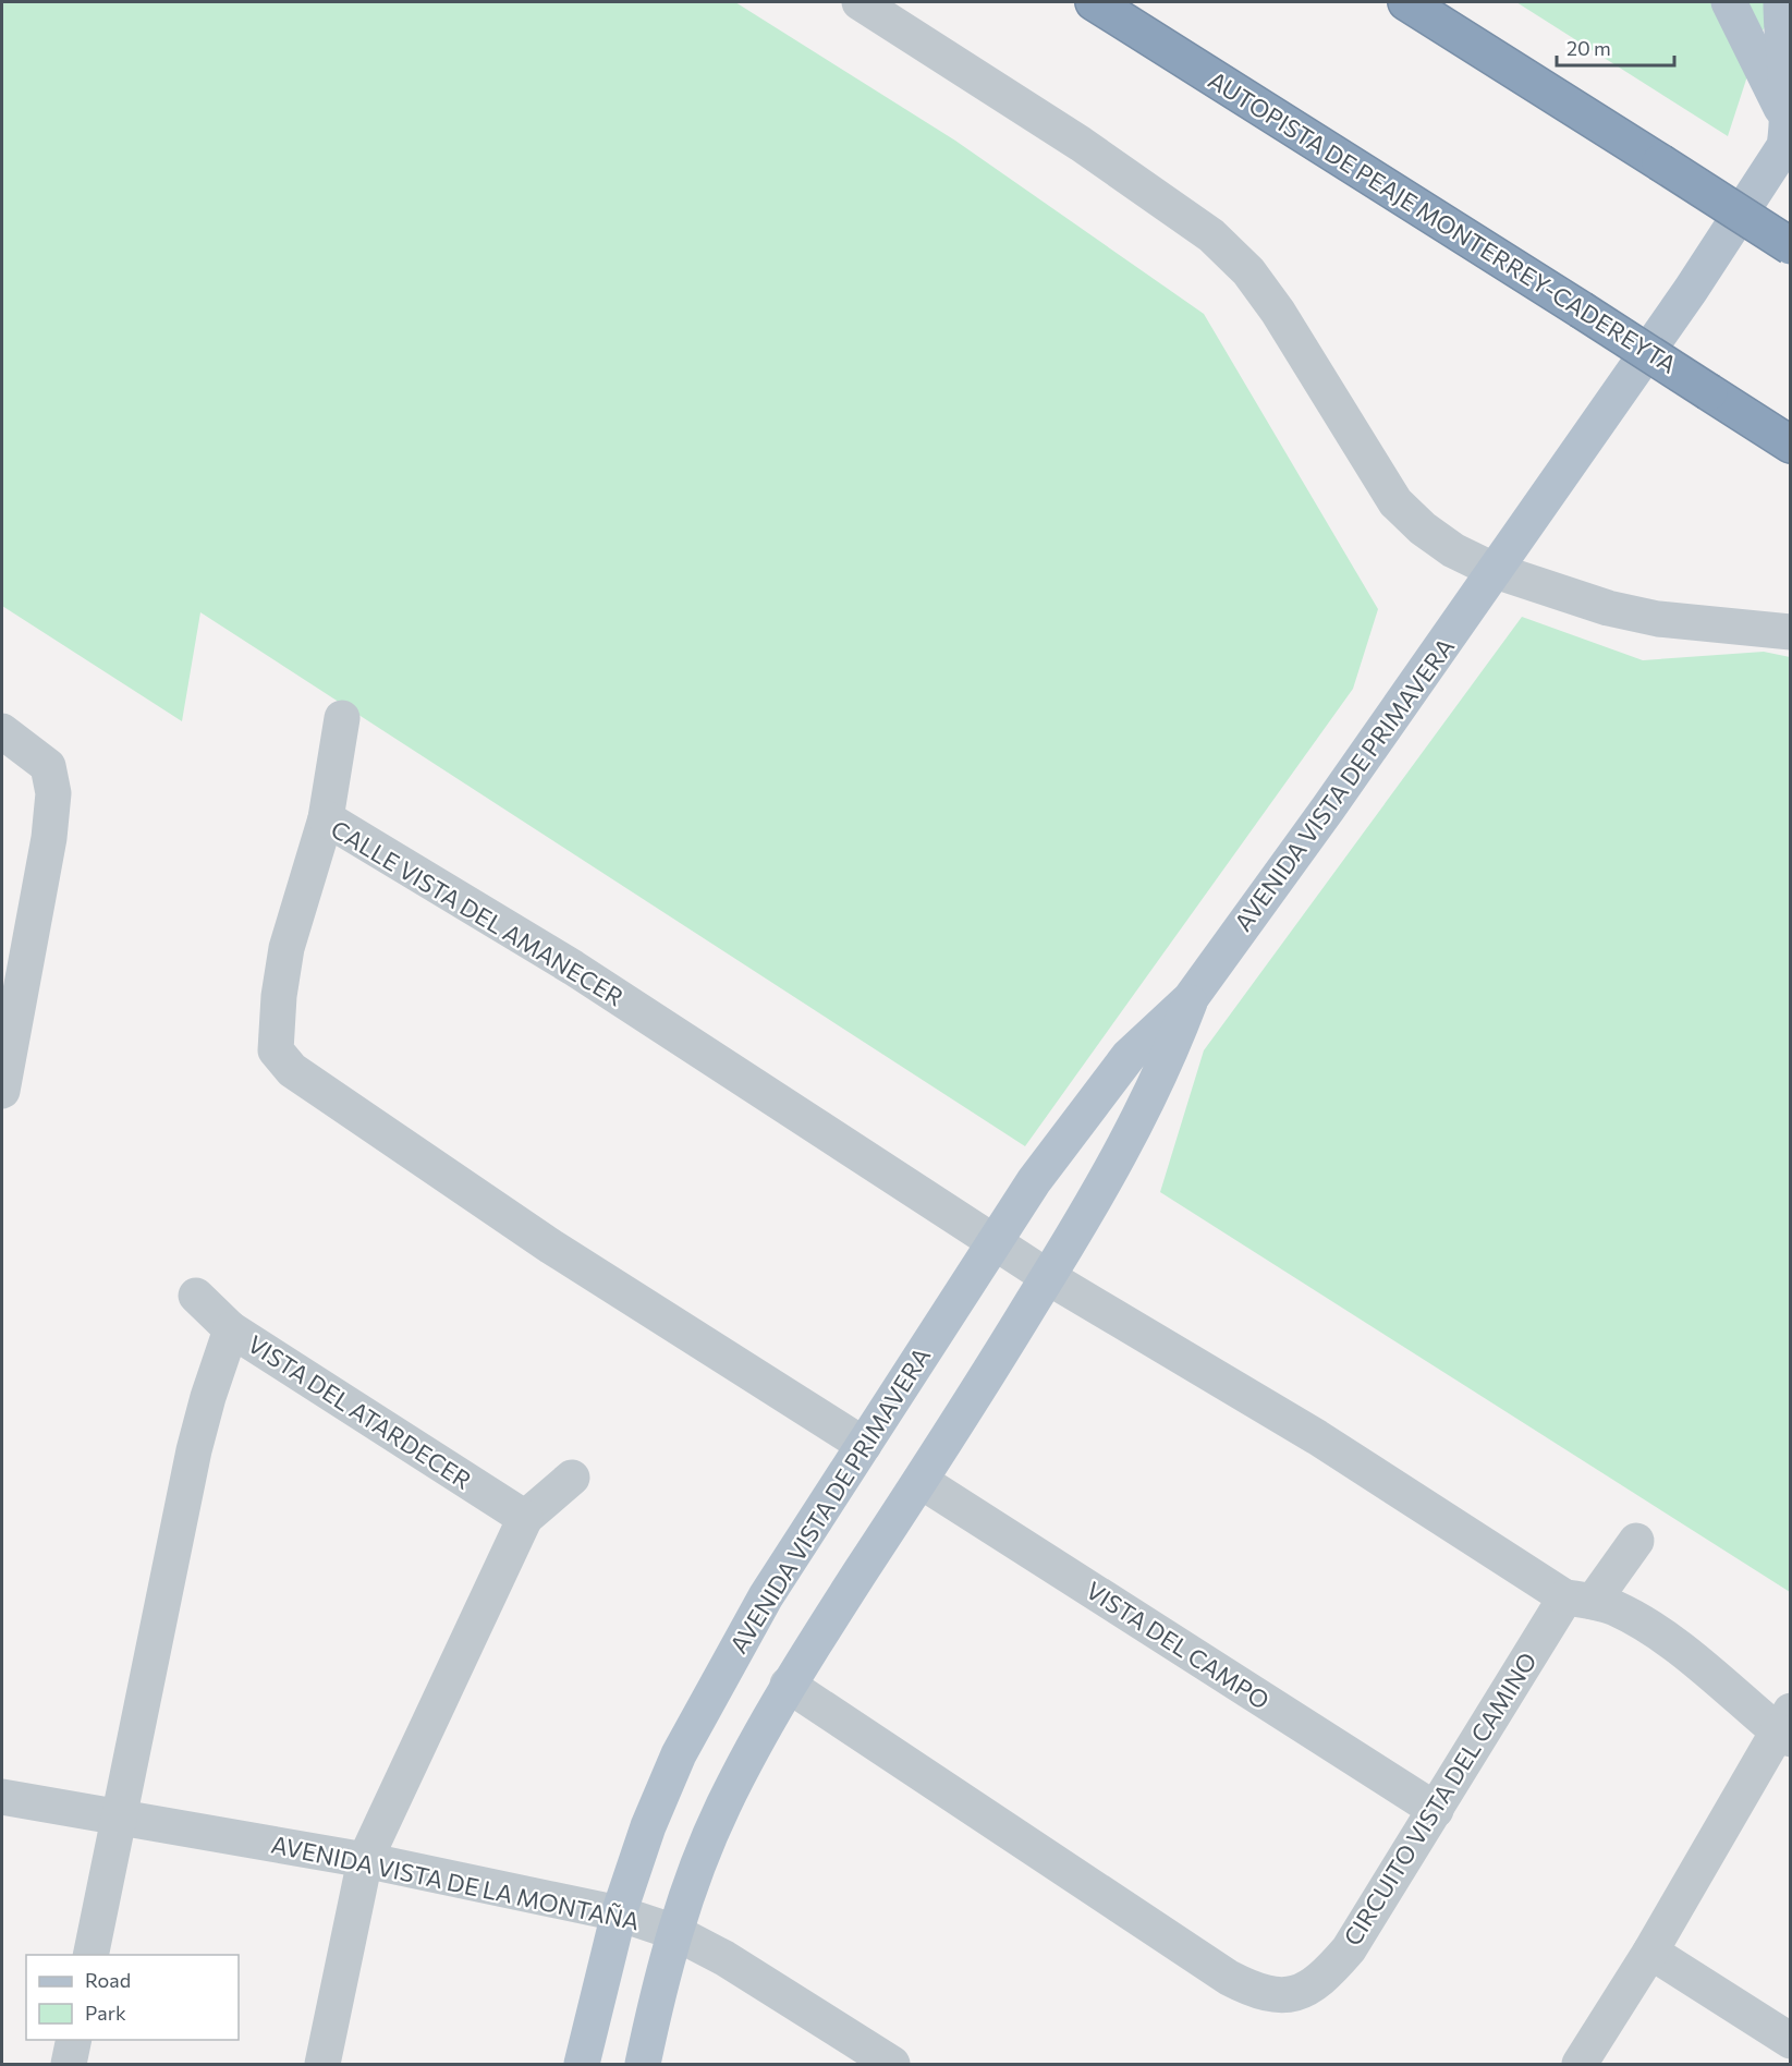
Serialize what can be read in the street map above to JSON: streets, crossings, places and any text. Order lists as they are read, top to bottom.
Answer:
{
  "streets": {
    "highway": ["AUTOPISTA DE PEAJE MONTERREY-CADEREYTA"],
    "main road": ["AVENIDA VISTA DE PRIMAVERA"],
    "street": [
      "CALLE VISTA DEL AMANECER",
      "VISTA DEL ATARDECER",
      "VISTA DEL CAMPO",
      "CIRCUITO VISTA DEL CAMINO",
      "AVENIDA VISTA DE LA MONTAÑA"
    ]
  },
  "crossings": [
    ["AVENIDA VISTA DE PRIMAVERA", "CALLE VISTA DEL AMANECER"],
    ["AVENIDA VISTA DE PRIMAVERA", "VISTA DEL CAMPO"],
    ["AVENIDA VISTA DE PRIMAVERA", "CIRCUITO VISTA DEL CAMINO"],
    ["AVENIDA VISTA DE PRIMAVERA", "AVENIDA VISTA DE LA MONTAÑA"],
    ["VISTA DEL ATARDECER", "AVENIDA VISTA DE LA MONTAÑA"],
    ["VISTA DEL CAMPO", "CIRCUITO VISTA DEL CAMINO"]
  ],
  "legend": ["Road", "Park"],
  "scale_bar": "20 m"
}
